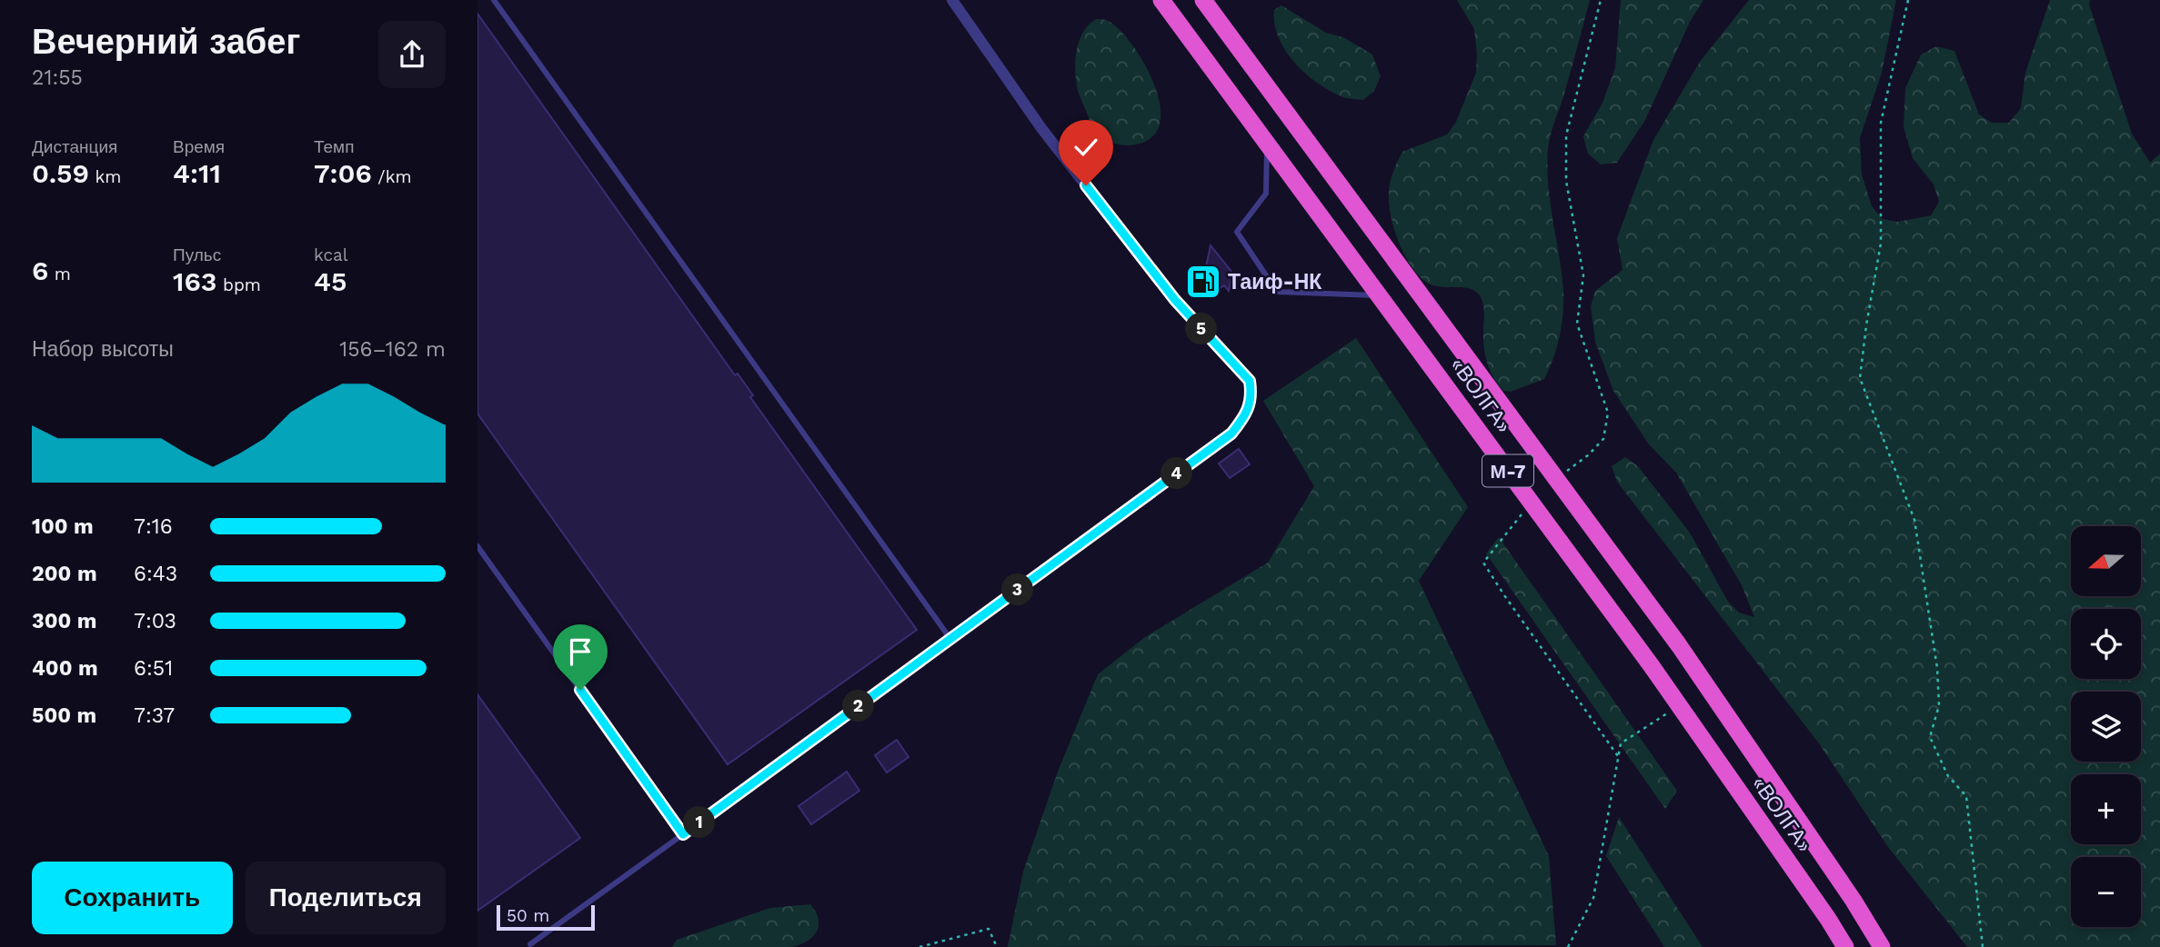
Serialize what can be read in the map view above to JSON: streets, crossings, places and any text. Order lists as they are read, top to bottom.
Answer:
{
  "streets": {
    "highway": ["«ВОЛГА»", "М-7"]
  },
  "places": {
    "fuel station": ["Таиф-НК"]
  },
  "scale_bar": "50 m",
  "north": "left",
  "page": {
    "heading": ["Вечерний забег", "21:55"],
    "stats": [
      ["Дистанция", "0.59 km"],
      ["Время", "4:11"],
      ["Темп", "7:06 /km"],
      ["6 m"],
      ["Пульс", "163 bpm"],
      ["kcal", "45"]
    ],
    "pins": [
      "5",
      "4",
      "3",
      "2",
      "1"
    ],
    "chart": ["Набор высоты", "156–162 m"],
    "list": [
      {
        "name": "100 m",
        "note": "7:16"
      },
      {
        "name": "200 m",
        "note": "6:43"
      },
      {
        "name": "300 m",
        "note": "7:03"
      },
      {
        "name": "400 m",
        "note": "6:51"
      },
      {
        "name": "500 m",
        "note": "7:37"
      }
    ],
    "map_buttons": ["+", "−"],
    "buttons": ["Сохранить", "Поделиться"],
    "scale": "50 m"
  }
}
